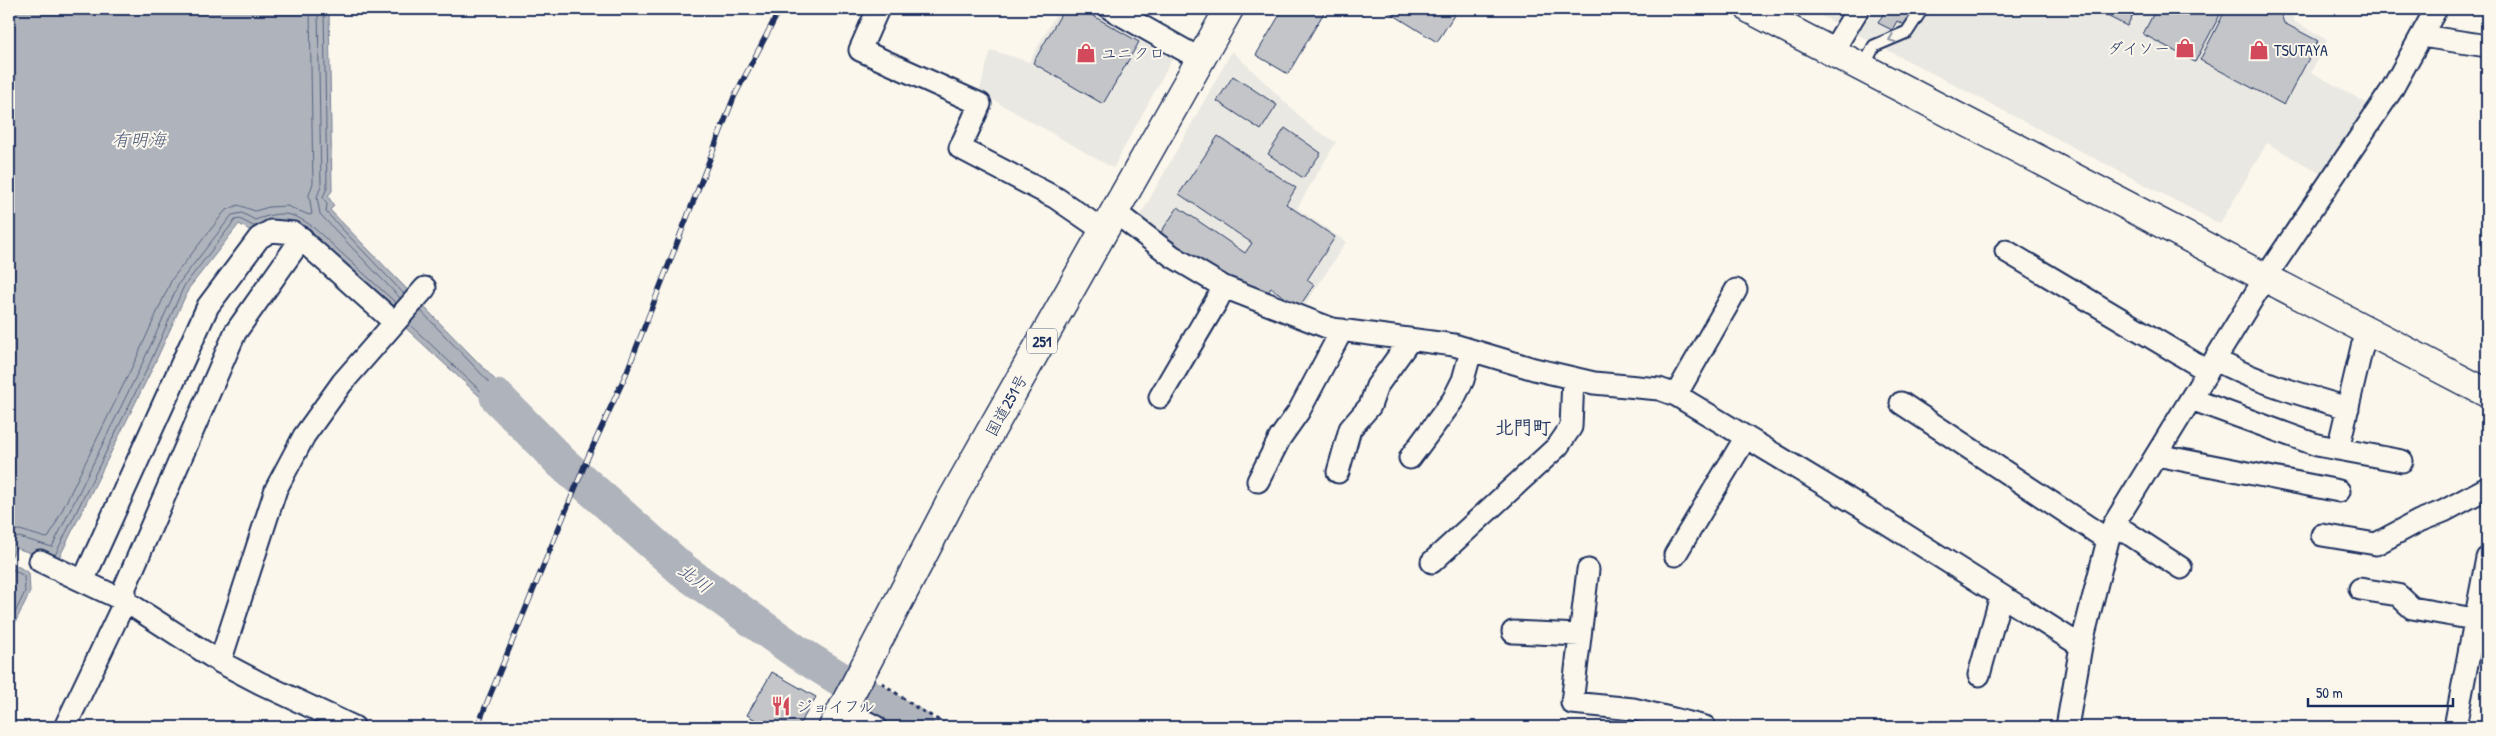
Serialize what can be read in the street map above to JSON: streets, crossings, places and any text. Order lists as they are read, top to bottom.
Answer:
{
  "streets": {
    "main road": ["251", "国道251号"]
  },
  "districts": ["北門町"],
  "water": ["有明海", "北川"],
  "places": {
    "shop": ["ダイソー", "TSUTAYA", "ユニクロ"],
    "restaurant": ["ジョイフル"]
  },
  "scale_bar": "50 m"
}
